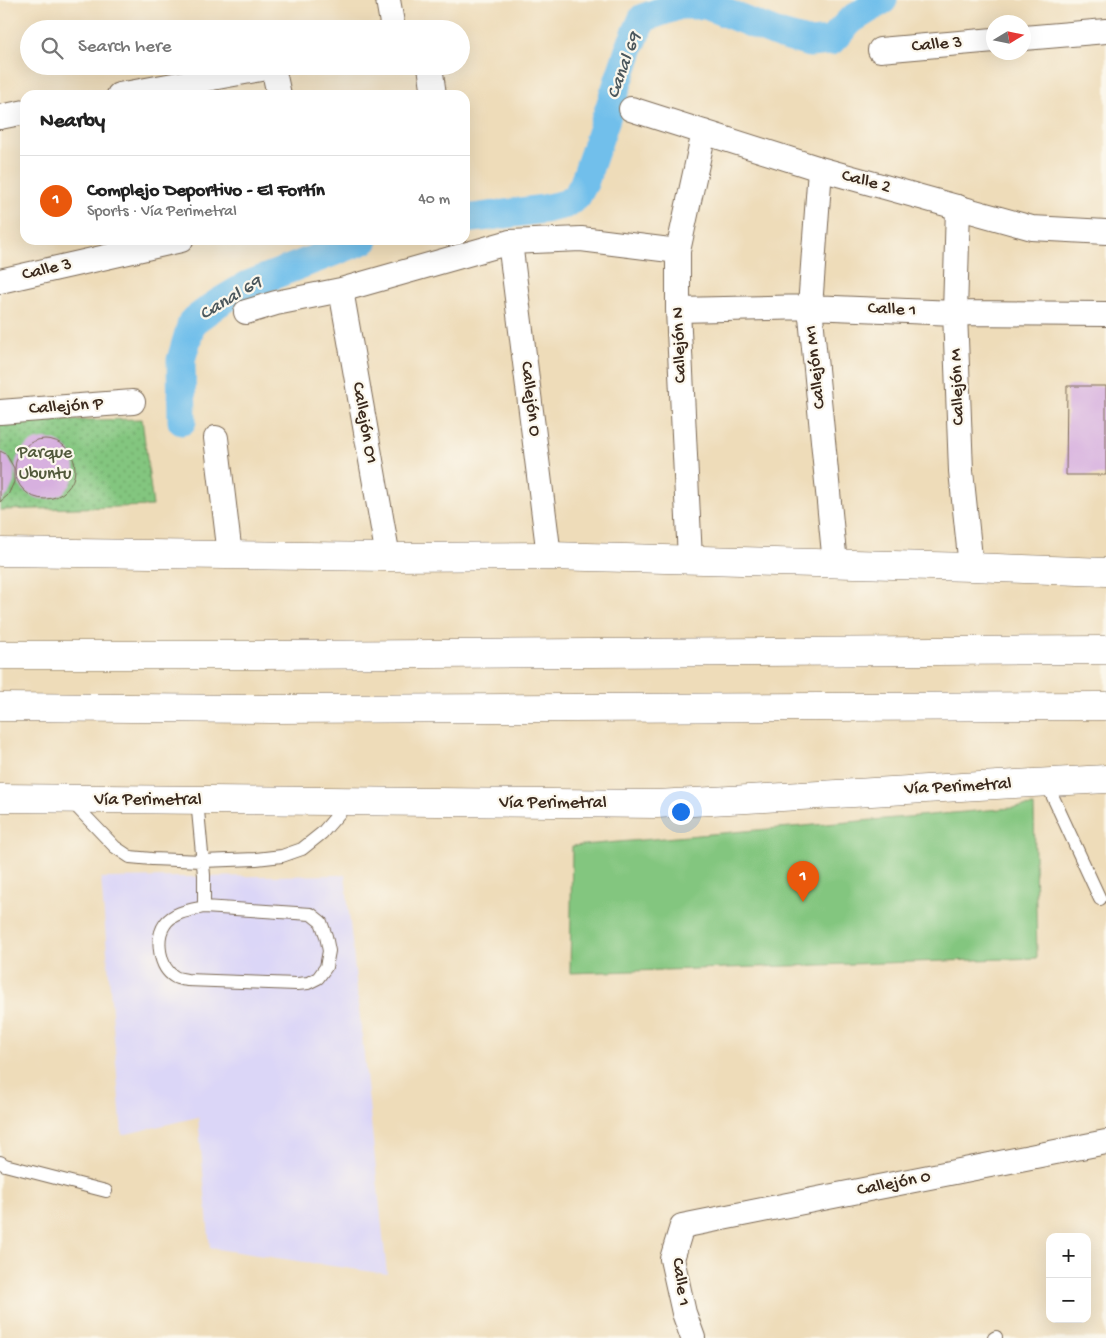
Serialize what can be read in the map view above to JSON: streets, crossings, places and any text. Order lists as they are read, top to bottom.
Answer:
{
  "streets": {
    "main road": ["Vía Perimetral"],
    "street": [
      "Calle 3",
      "Calle 2",
      "Calle 1",
      "Callejón N",
      "Callejón M1",
      "Callejón M",
      "Callejón O",
      "Callejón P",
      "Callejón O1",
      "Callejón 0"
    ]
  },
  "crossings": [
    ["Calle 2", "Callejón N"],
    ["Calle 2", "Callejón M1"],
    ["Calle 2", "Callejón M"],
    ["Calle 1", "Callejón N"],
    ["Calle 1", "Callejón M1"],
    ["Calle 1", "Callejón M"],
    ["Calle 1", "Callejón 0"]
  ],
  "water": ["Canal 69"],
  "parks": ["Parque Ubuntu"],
  "north": "right",
  "page": {
    "search": "Search here",
    "heading": "Nearby",
    "list": [
      {
        "mark": "1",
        "name": "Complejo Deportivo - El Fortín",
        "note": "Sports · Vía Perimetral",
        "value": "40 m"
      }
    ],
    "pins": "1",
    "map_buttons": ["+", "−"]
  }
}
